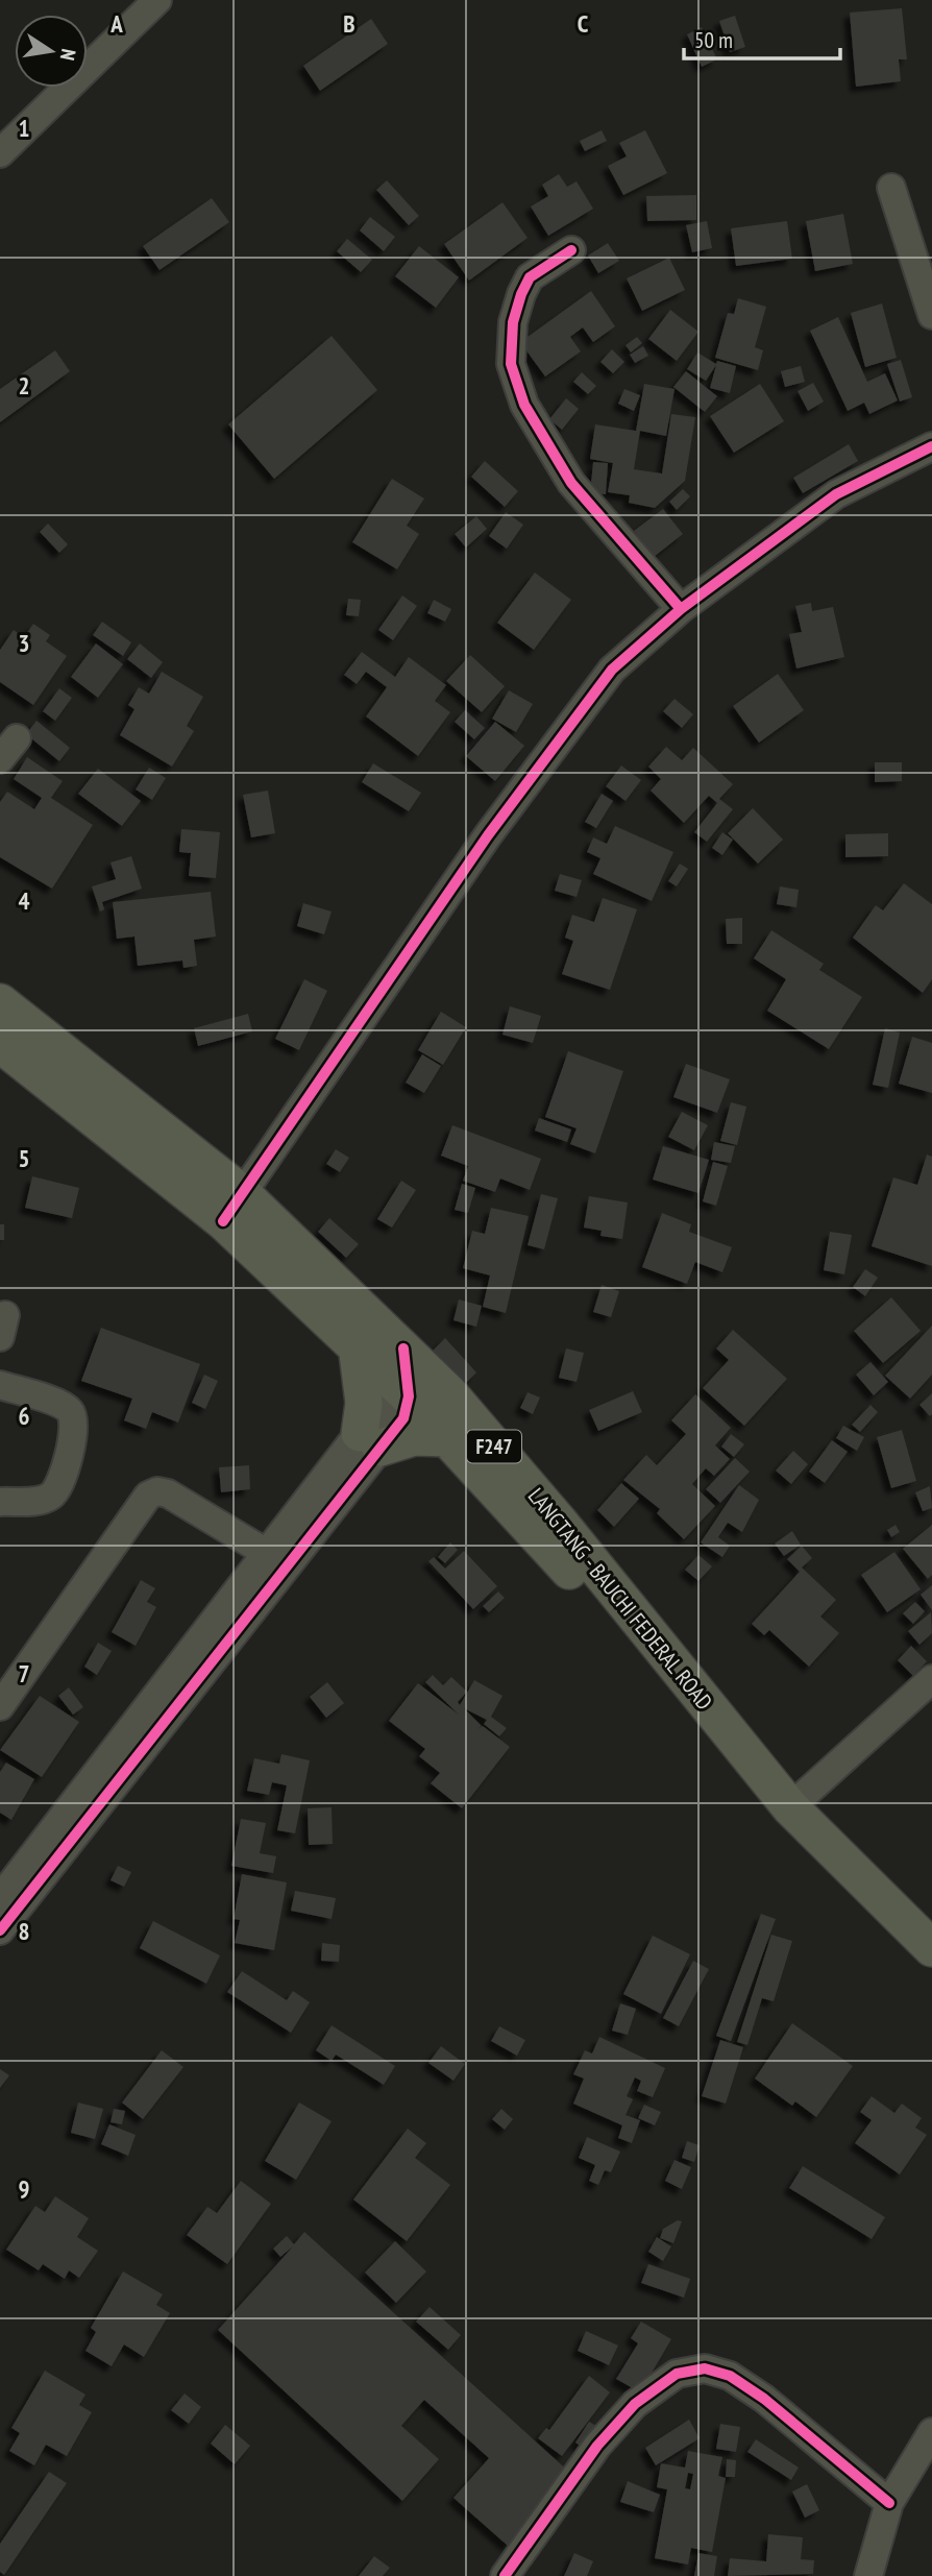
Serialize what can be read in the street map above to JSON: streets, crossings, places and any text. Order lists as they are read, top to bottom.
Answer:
{
  "streets": {
    "main road": ["F247", "LANGTANG - BAUCHI FEDERAL ROAD"]
  },
  "scale_bar": "50 m",
  "north": "right",
  "grid": {
    "columns": ["A", "B", "C"],
    "rows": [
      "1",
      "2",
      "3",
      "4",
      "5",
      "6",
      "7",
      "8",
      "9"
    ]
  }
}
